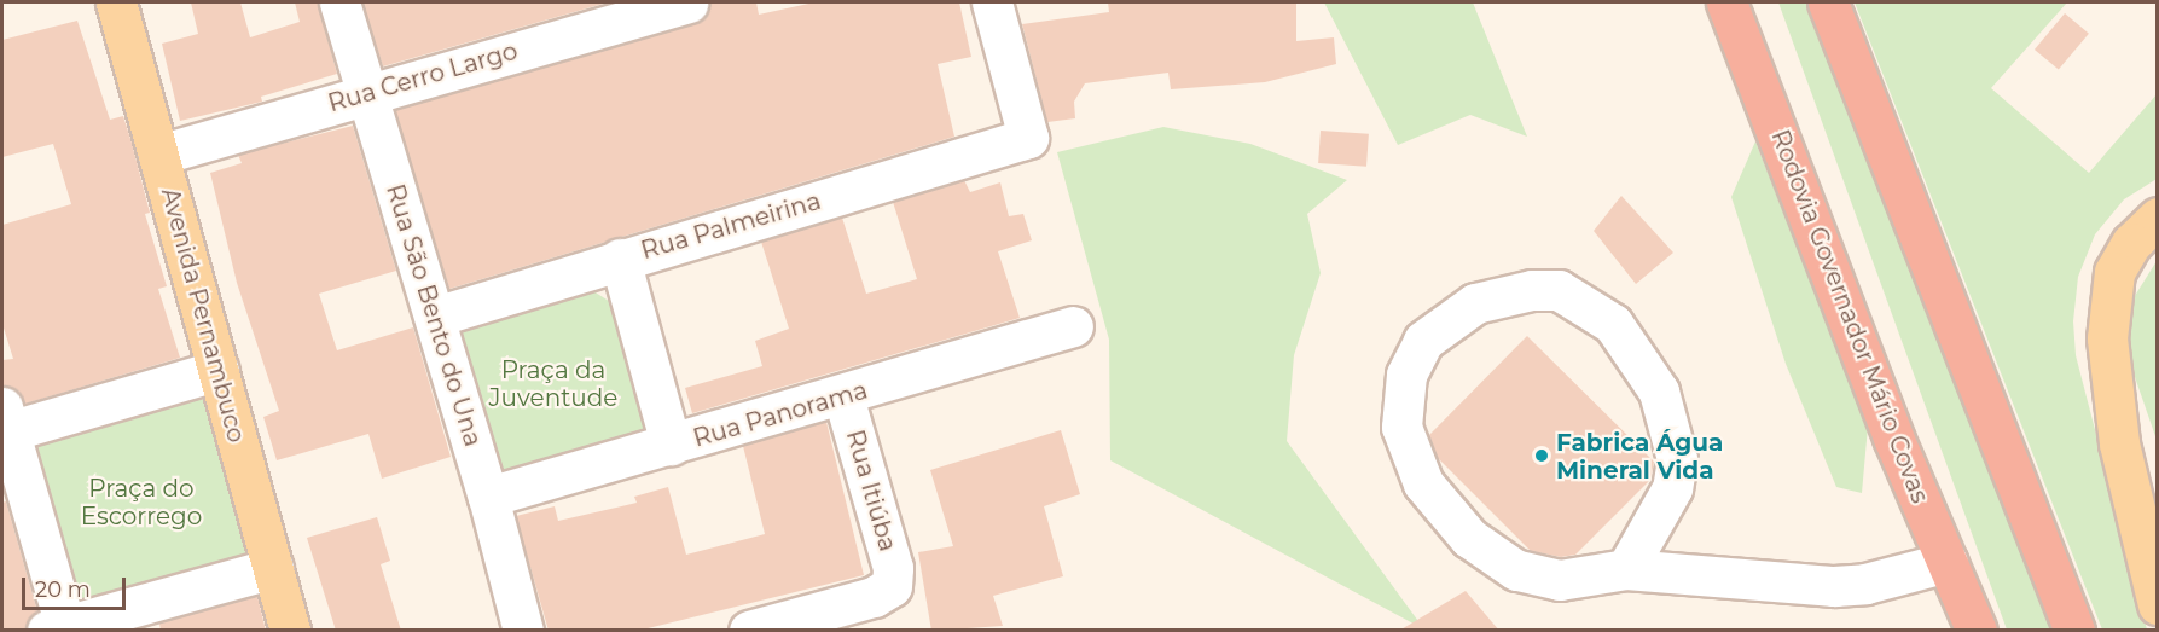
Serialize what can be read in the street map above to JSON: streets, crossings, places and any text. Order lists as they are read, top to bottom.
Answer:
{
  "streets": {
    "highway": ["Rodovia Governador Mário Covas"],
    "main road": ["Avenida Pernambuco"],
    "street": [
      "Rua Cerro Largo",
      "Rua Palmeirina",
      "Rua São Bento do Una",
      "Rua Panorama",
      "Rua Itiúba"
    ]
  },
  "crossings": [
    ["Rua Cerro Largo", "Avenida Pernambuco"],
    ["Rua Cerro Largo", "Rua São Bento do Una"],
    ["Rua Palmeirina", "Rua São Bento do Una"],
    ["Rua São Bento do Una", "Rua Panorama"],
    ["Rua Panorama", "Rua Itiúba"]
  ],
  "parks": ["Praça da Juventude", "Praça do Escorrego"],
  "places": ["Fabrica Água Mineral Vida"],
  "scale_bar": "20 m"
}
